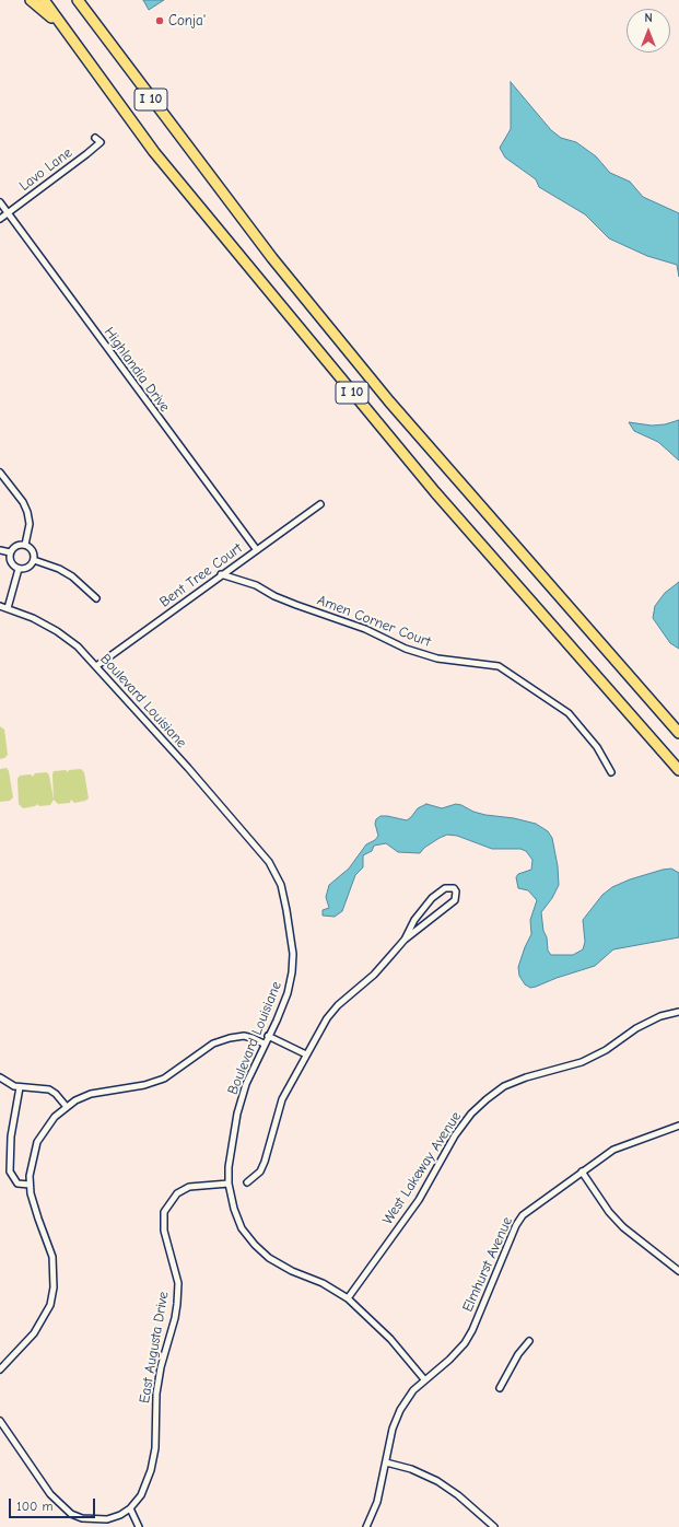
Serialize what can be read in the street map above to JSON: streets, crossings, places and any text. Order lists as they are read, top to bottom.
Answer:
{
  "streets": {
    "highway": ["I 10"],
    "street": [
      "Lavo Lane",
      "Highlandia Drive",
      "Bent Tree Court",
      "Amen Corner Court",
      "Boulevard Louisiane",
      "West Lakeway Avenue",
      "Elmhurst Avenue",
      "East Augusta Drive"
    ]
  },
  "crossings": [
    ["Lavo Lane", "Highlandia Drive"],
    ["Highlandia Drive", "Bent Tree Court"],
    ["Bent Tree Court", "Amen Corner Court"],
    ["Bent Tree Court", "Boulevard Louisiane"],
    ["Boulevard Louisiane", "West Lakeway Avenue"],
    ["Boulevard Louisiane", "Elmhurst Avenue"],
    ["Boulevard Louisiane", "East Augusta Drive"]
  ],
  "places": ["Conja'"],
  "scale_bar": "100 m",
  "north": "top"
}
